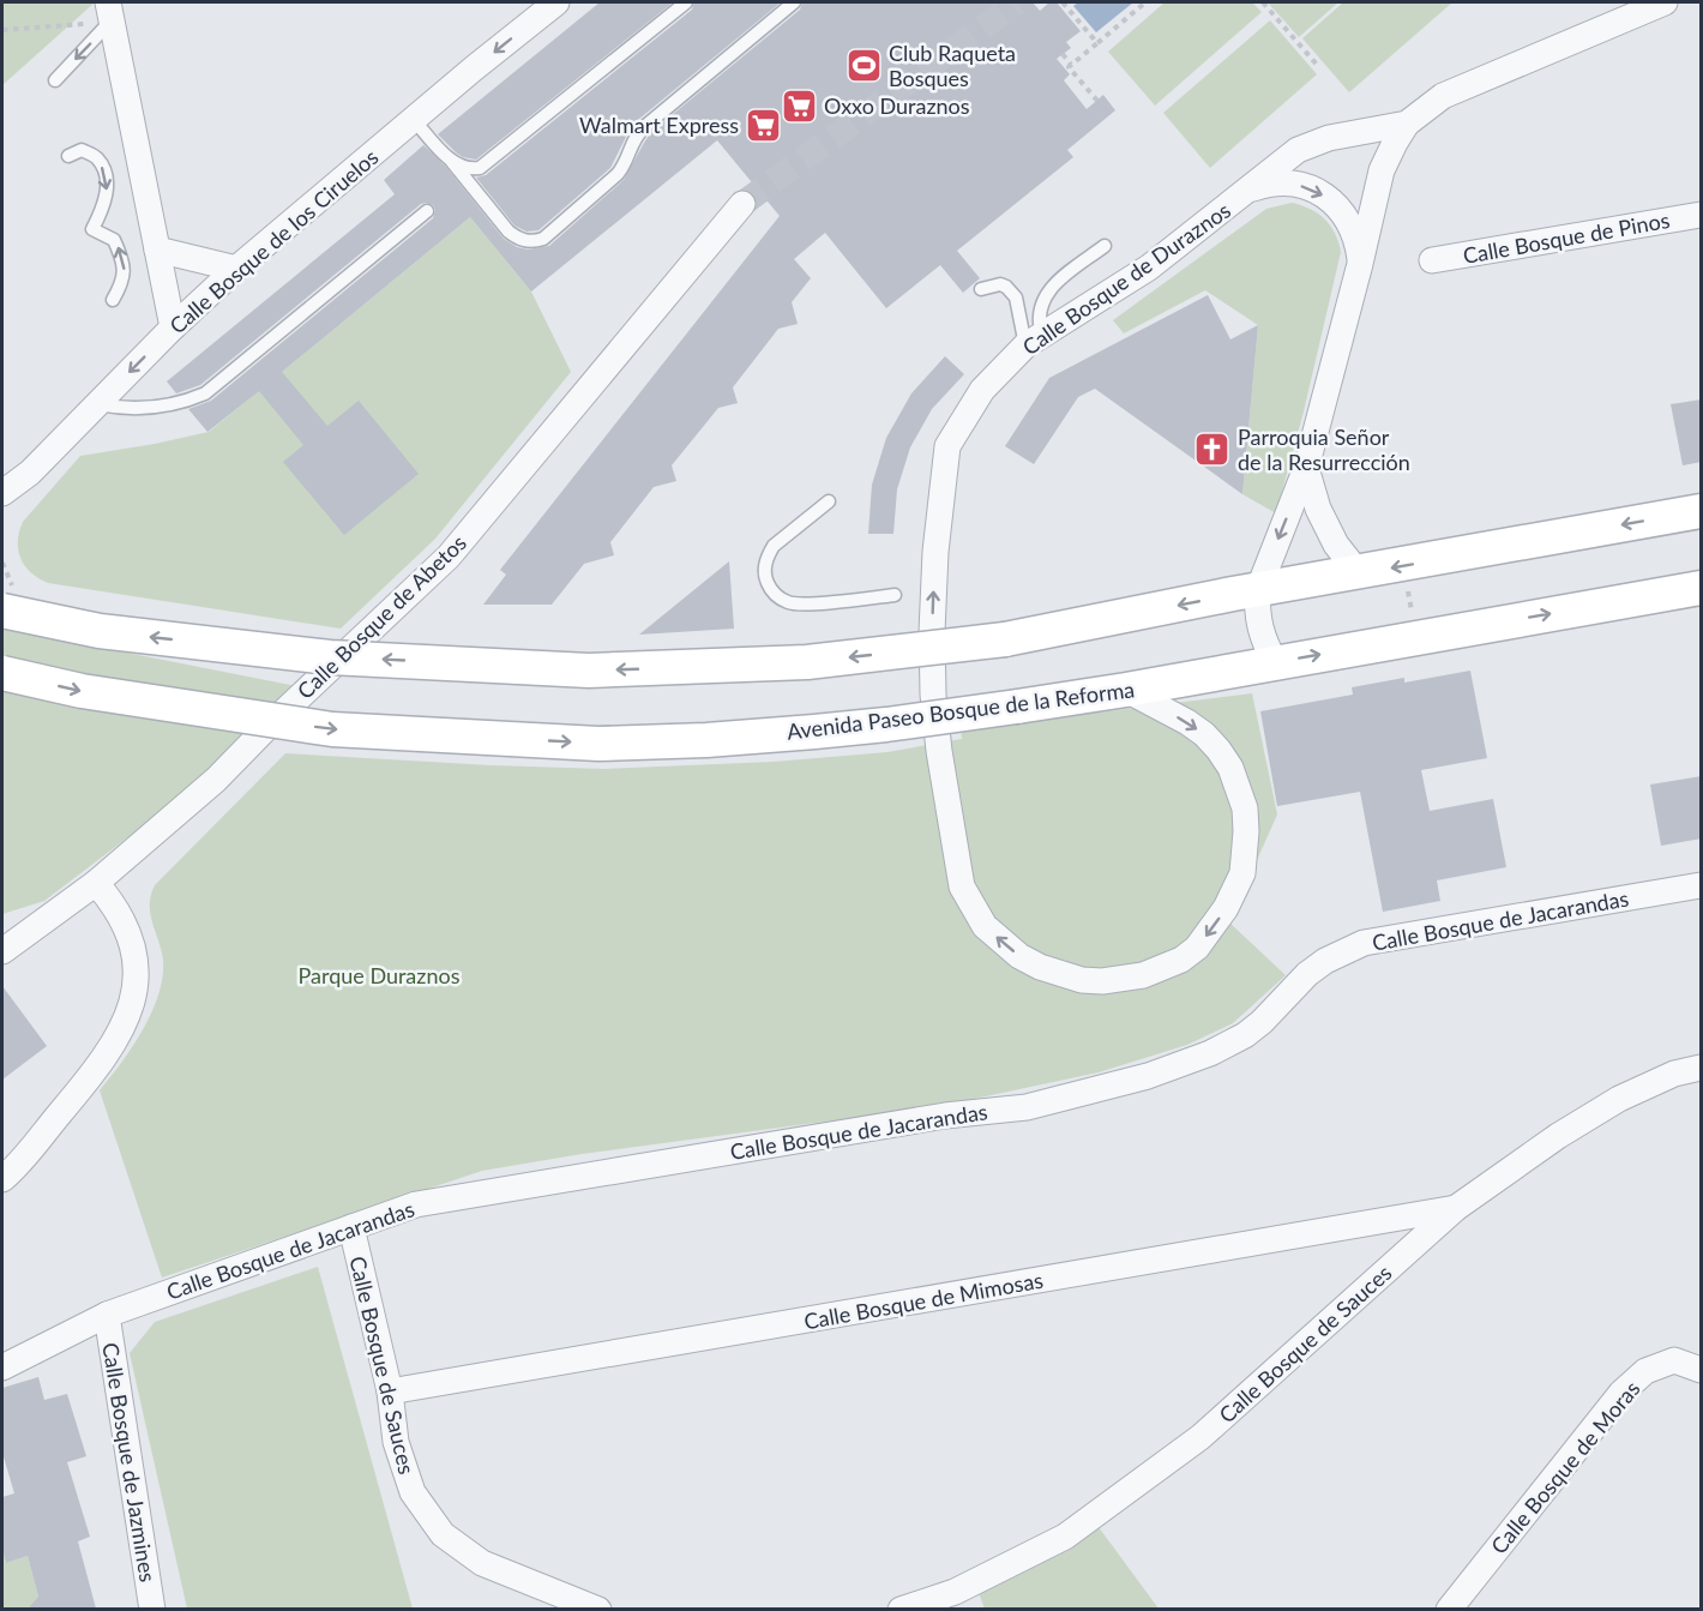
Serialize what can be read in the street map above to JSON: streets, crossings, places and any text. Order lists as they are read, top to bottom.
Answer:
{
  "streets": {
    "main road": ["Avenida Paseo Bosque de la Reforma"],
    "street": [
      "Calle Bosque de Pinos",
      "Calle Bosque de los Ciruelos",
      "Calle Bosque de Duraznos",
      "Calle Bosque de Abetos",
      "Calle Bosque de Jacarandas",
      "Calle Bosque de Mimosas",
      "Calle Bosque de Sauces",
      "Calle Bosque de Jazmines",
      "Calle Bosque de Moras"
    ]
  },
  "crossings": [
    ["Calle Bosque de Duraznos", "Avenida Paseo Bosque de la Reforma"],
    ["Calle Bosque de Jacarandas", "Calle Bosque de Sauces"],
    ["Calle Bosque de Jacarandas", "Calle Bosque de Jazmines"],
    ["Calle Bosque de Mimosas", "Calle Bosque de Sauces"]
  ],
  "one_way": ["Calle Bosque de los Ciruelos"],
  "parks": ["Parque Duraznos"],
  "places": {
    "sports": ["Club Raqueta Bosques"],
    "supermarket": ["Oxxo Duraznos", "Walmart Express"],
    "church": ["Parroquia Señor de la Resurrección"]
  }
}
